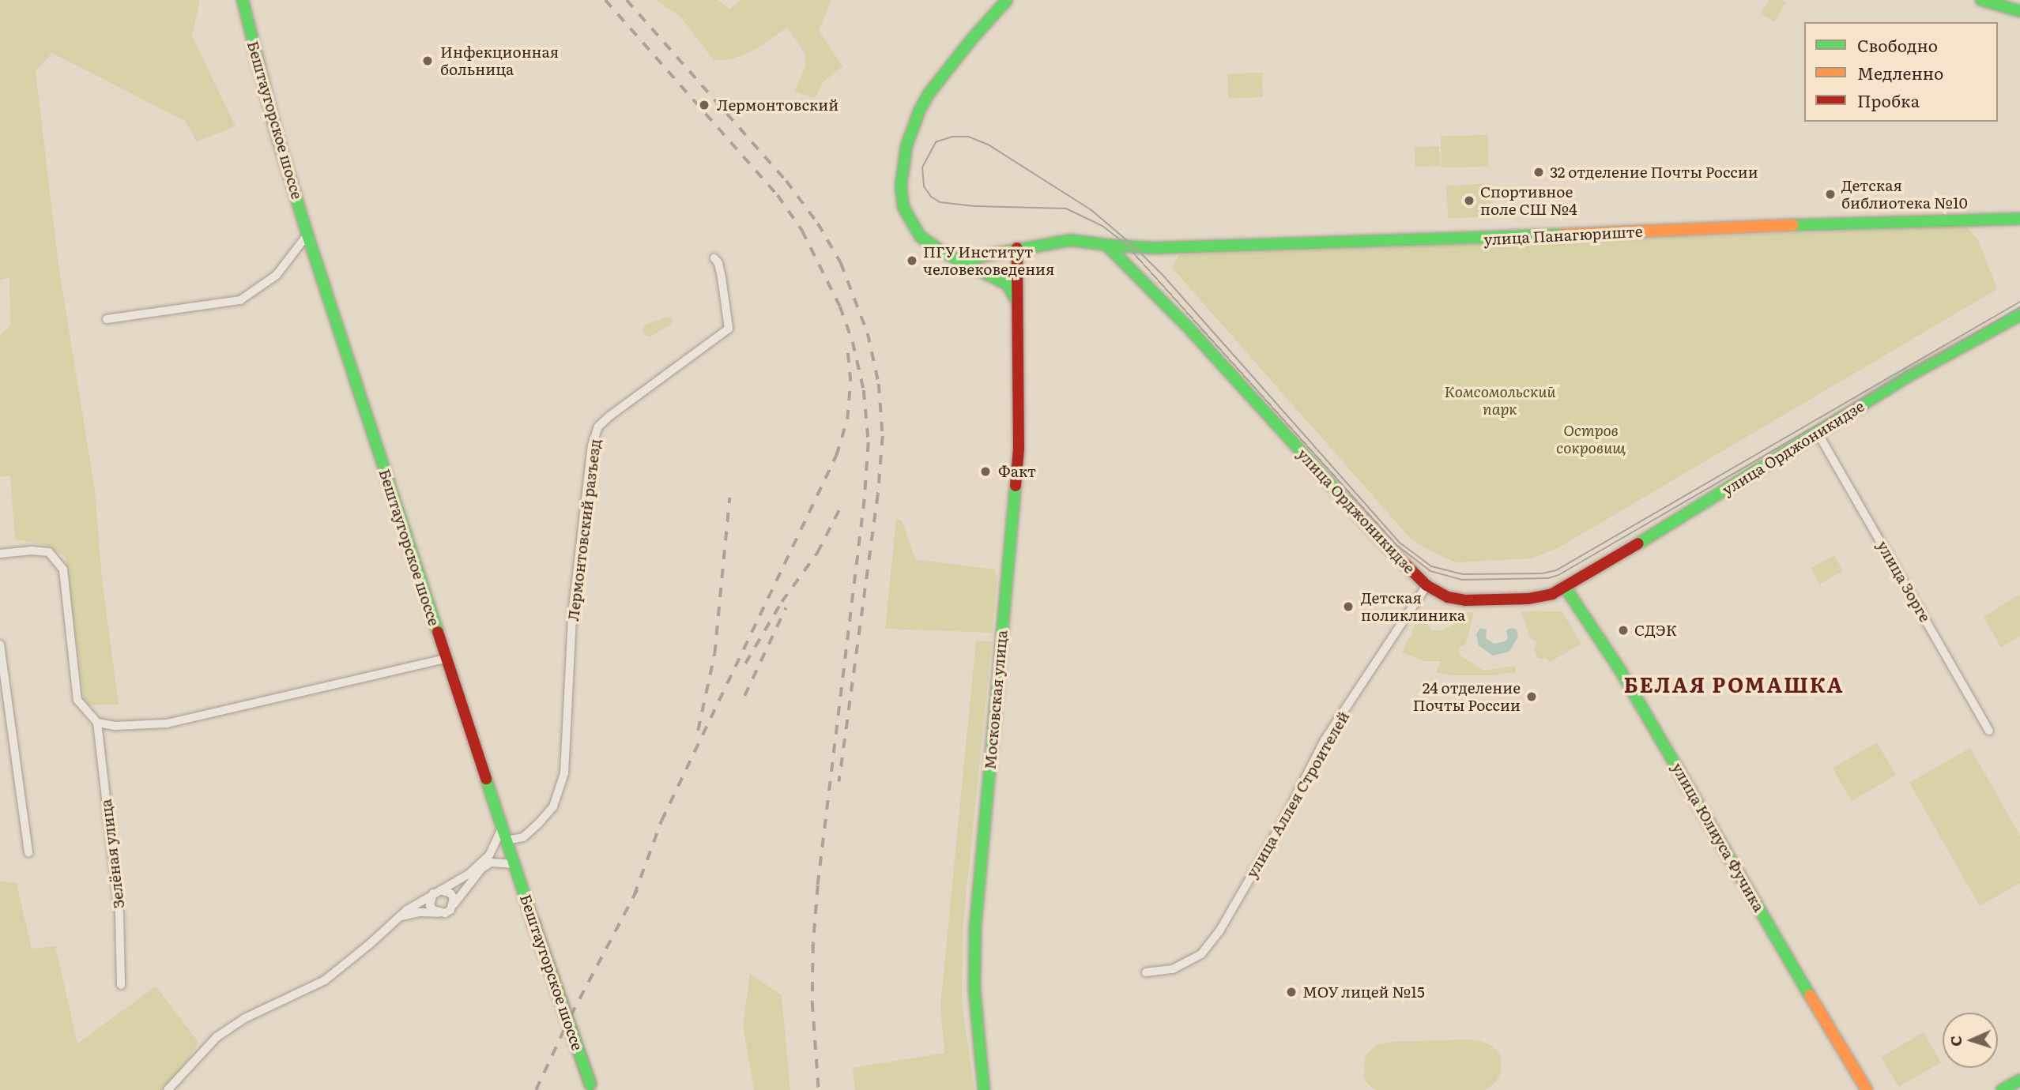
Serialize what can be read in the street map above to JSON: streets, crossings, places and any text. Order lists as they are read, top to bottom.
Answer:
{
  "streets": {
    "street": [
      "Бештаугорское шоссе",
      "улица Панагюриште",
      "улица Орджоникидзе",
      "Лермонтовский разъезд",
      "улица Зорге",
      "Московская улица",
      "улица Аллея Строителей",
      "улица Юлиуса Фучика",
      "Зелёная улица"
    ]
  },
  "crossings": [
    ["Бештаугорское шоссе", "Лермонтовский разъезд"],
    ["улица Панагюриште", "улица Орджоникидзе"],
    ["улица Орджоникидзе", "улица Зорге"],
    ["улица Орджоникидзе", "улица Аллея Строителей"],
    ["улица Орджоникидзе", "улица Юлиуса Фучика"]
  ],
  "districts": ["БЕЛАЯ РОМАШКА"],
  "parks": ["Комсомольский парк", "Остров сокровищ"],
  "places": [
    "Инфекционная больница",
    "Лермонтовский",
    "32 отделение Почты России",
    "Детская библиотека №10",
    "Спортивное поле СШ №4",
    "ПГУ Институт человековедения",
    "Факт",
    "Детская поликлиника",
    "СДЭК",
    "24 отделение Почты России",
    "МОУ лицей №15"
  ],
  "legend": ["Свободно", "Медленно", "Пробка"],
  "north": "left"
}
